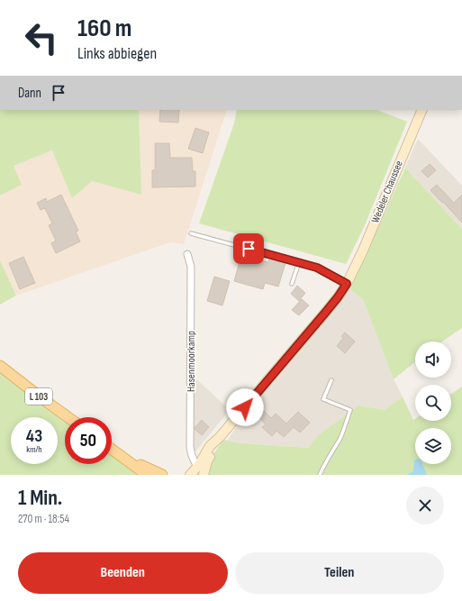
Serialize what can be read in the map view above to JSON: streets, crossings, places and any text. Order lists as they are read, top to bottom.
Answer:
{
  "streets": {
    "main road": ["Wedeler Chaussee", "L 103"],
    "street": ["Hasenmoorkamp"]
  },
  "page": {
    "turn": ["160 m", "Links abbiegen"],
    "then": "Dann",
    "speed": "43 km/h",
    "limit": "50",
    "heading": ["1 Min.", "270 m · 18:54"],
    "buttons": ["Beenden", "Teilen"]
  }
}
